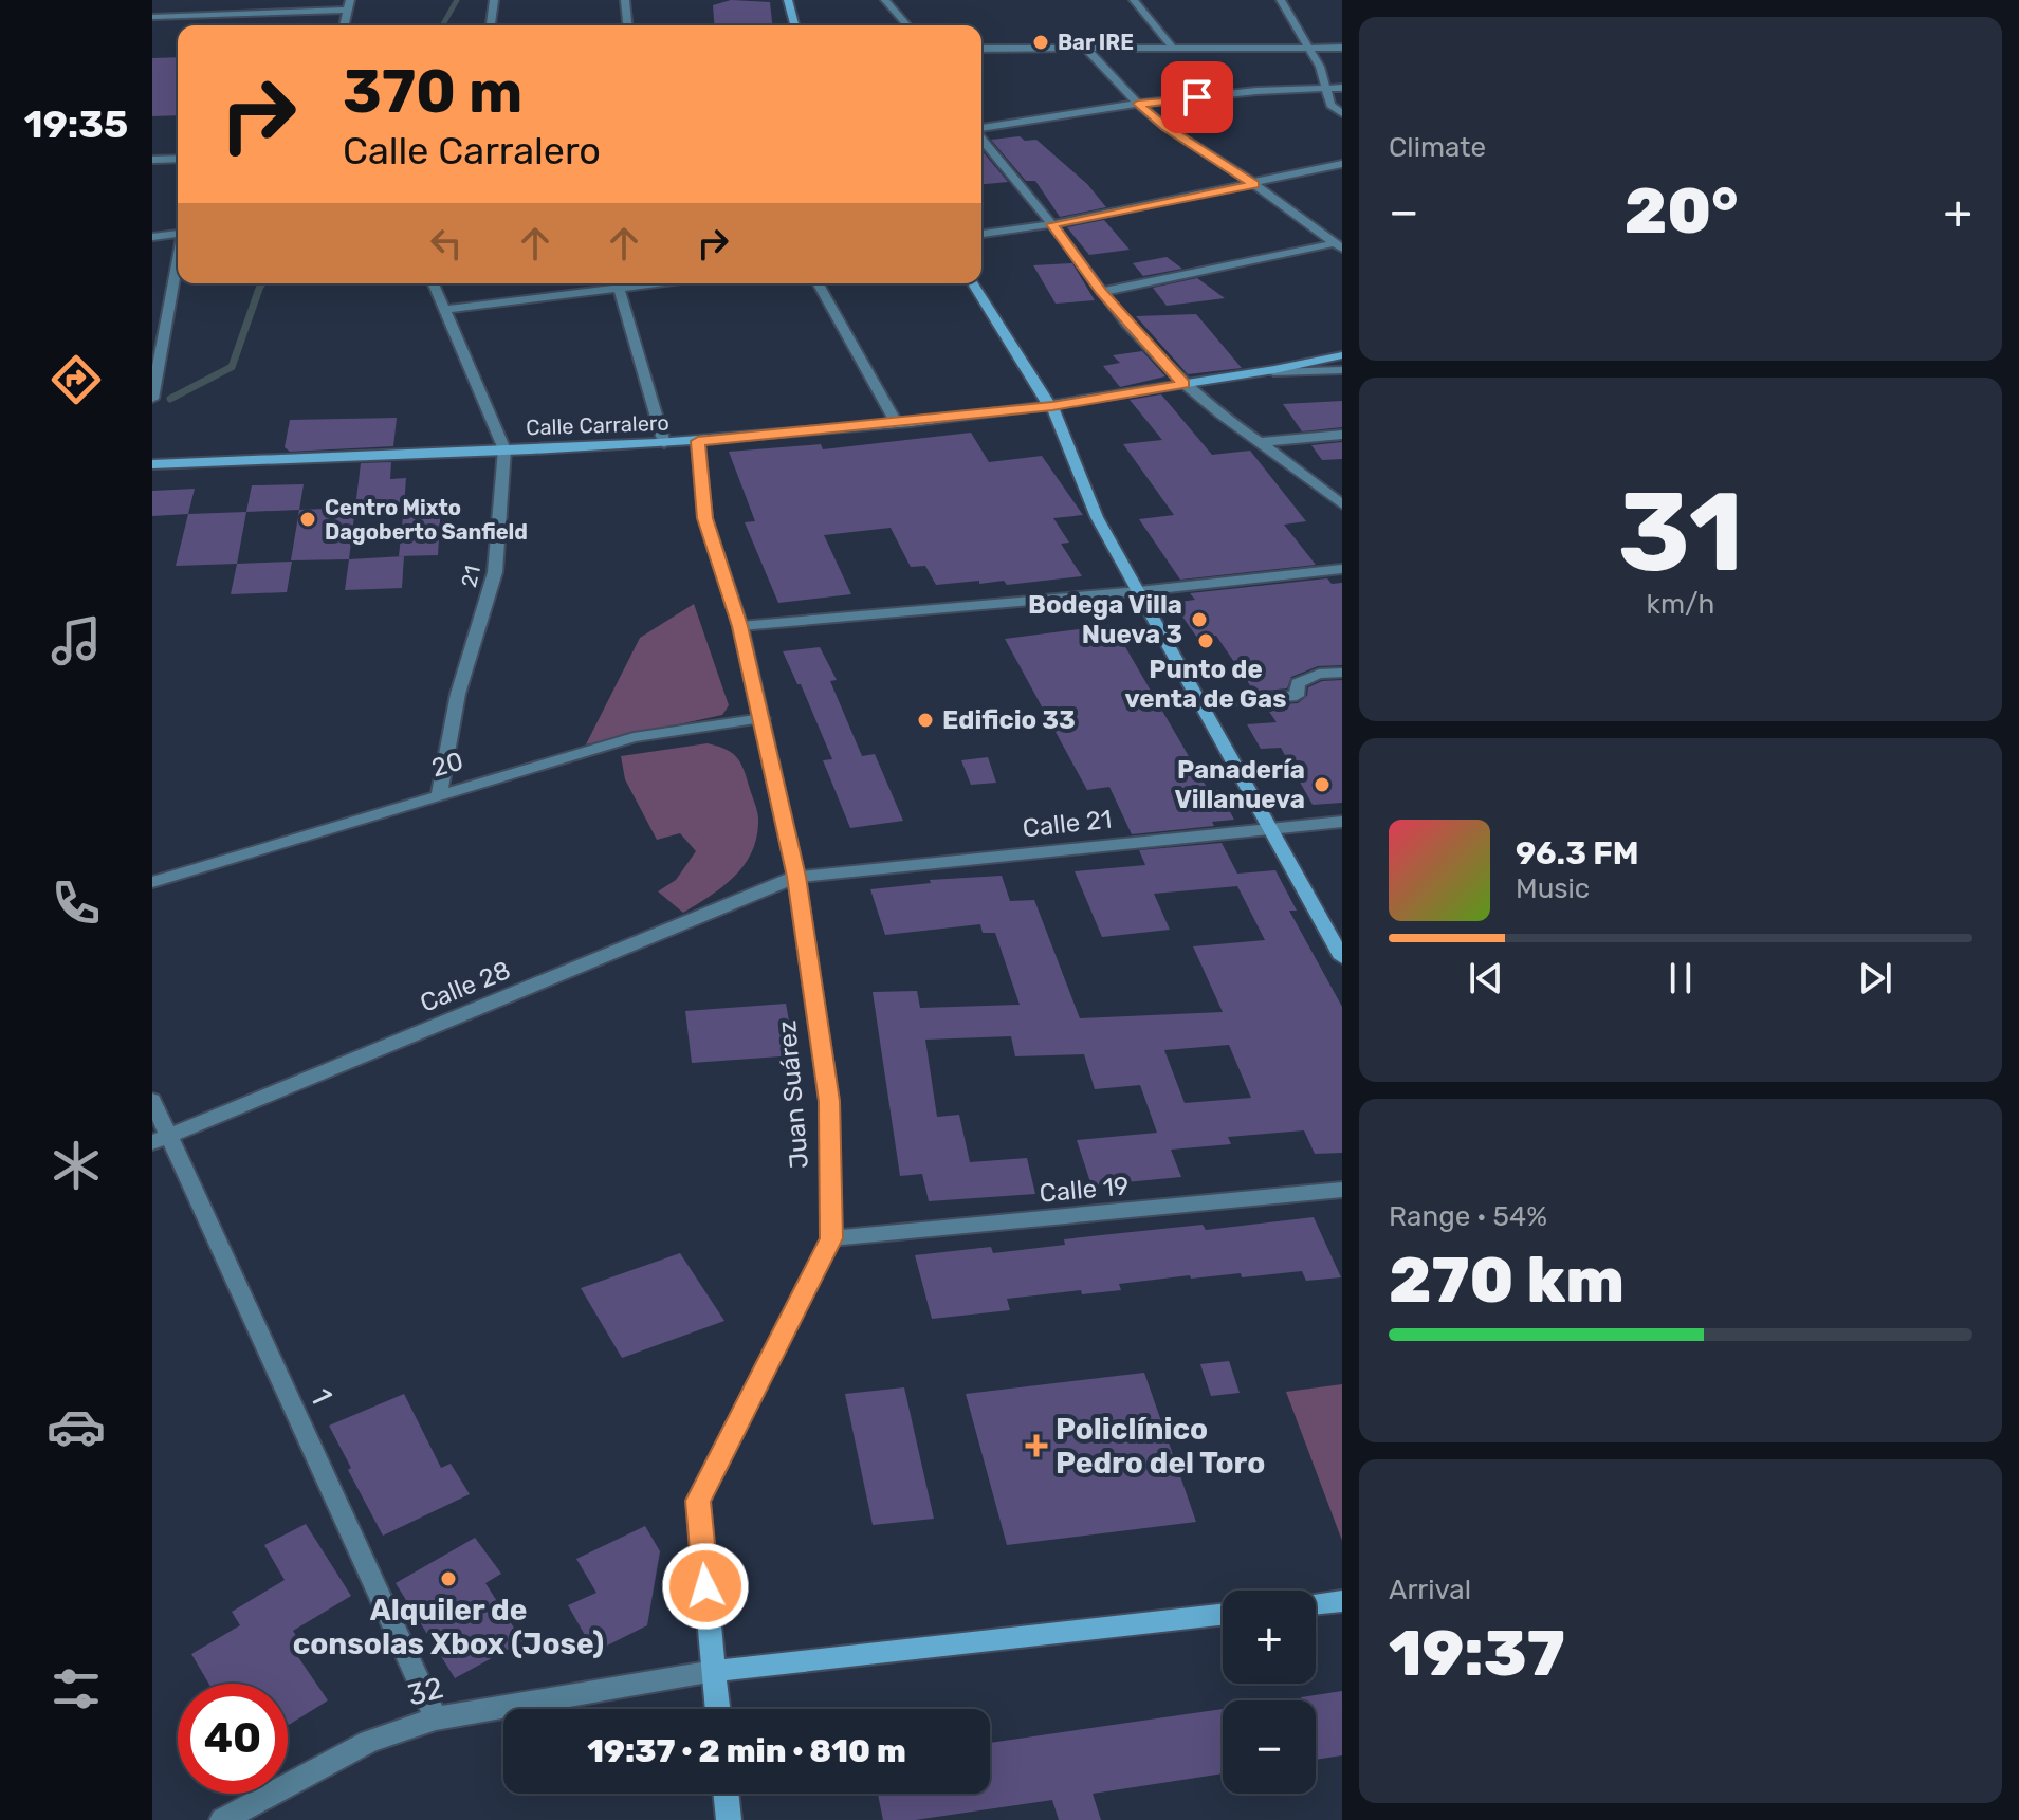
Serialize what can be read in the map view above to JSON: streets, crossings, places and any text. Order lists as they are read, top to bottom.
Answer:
{
  "streets": {
    "street": [
      "Calle Carralero",
      "21",
      "20",
      "Calle 21",
      "Calle 28",
      "Juan Suárez",
      "Calle 19",
      "1",
      "32"
    ]
  },
  "crossings": [
    ["Calle Carralero", "21"],
    ["Calle Carralero", "Juan Suárez"],
    ["21", "20"],
    ["20", "Juan Suárez"],
    ["Calle 21", "Calle 28"],
    ["Calle 21", "Juan Suárez"],
    ["Calle 28", "Juan Suárez"],
    ["Calle 28", "1"],
    ["Juan Suárez", "Calle 19"],
    ["Juan Suárez", "32"],
    ["1", "32"]
  ],
  "places": {
    "other": [
      "Bar IRE",
      "Centro Mixto Dagoberto Sanfield",
      "Bodega Villa Nueva 3",
      "Punto de venta de Gas",
      "Edificio 33",
      "Panadería Villanueva",
      "Alquiler de consolas Xbox (Jose)"
    ],
    "health": ["Policlínico Pedro del Toro"]
  },
  "page": {
    "tabs": "19:35",
    "tile": [
      "Climate",
      ["31", "km/h"],
      ["Range · 54%", "270 km"],
      ["Arrival", "19:37"]
    ],
    "turn": ["370 m", "Calle Carralero"],
    "heat": ["−", "20°", "+"],
    "song": ["96.3 FM", "Music"],
    "map_buttons": ["+", "−"],
    "limit": "40",
    "trip": "19:37 · 2 min · 810 m"
  }
}
